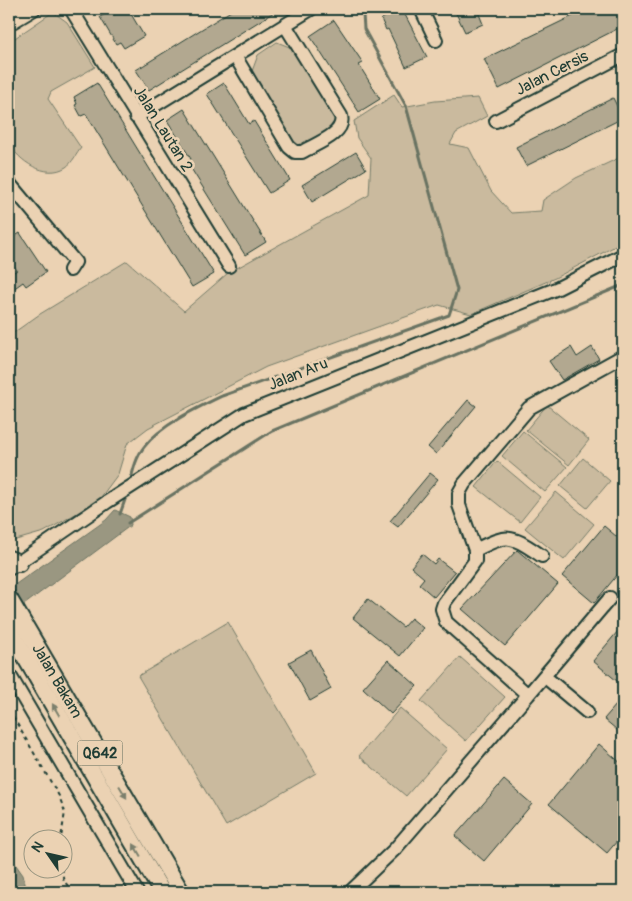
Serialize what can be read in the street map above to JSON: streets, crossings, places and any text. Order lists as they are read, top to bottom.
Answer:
{
  "streets": {
    "main road": ["Jalan Bakam", "Q642"],
    "street": ["Jalan Cersis", "Jalan Lautan 2", "Jalan Aru"]
  },
  "north": "top left"
}
